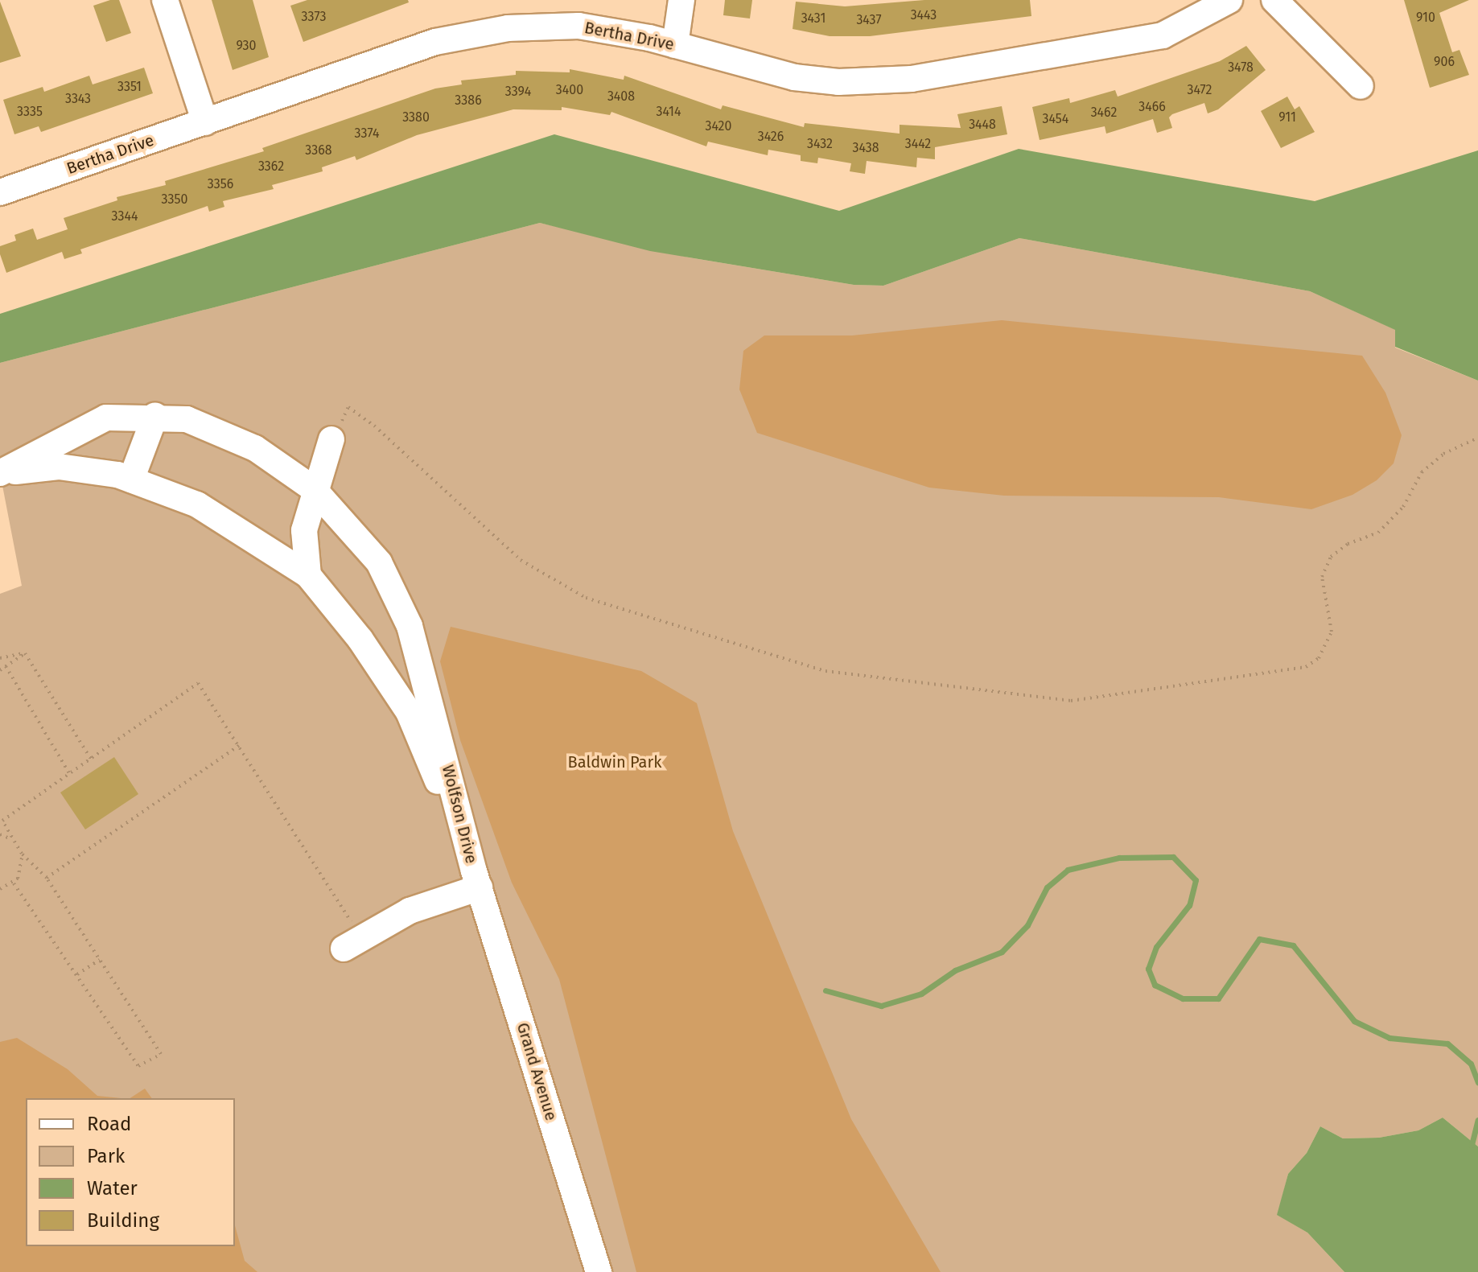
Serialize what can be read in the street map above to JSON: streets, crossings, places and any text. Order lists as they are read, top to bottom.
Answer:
{
  "streets": {
    "street": ["Bertha Drive", "Wolfson Drive", "Grand Avenue"]
  },
  "crossings": [
    ["Wolfson Drive", "Grand Avenue"]
  ],
  "parks": ["Baldwin Park"],
  "house_numbers": [
    "3443",
    "3373",
    "910",
    "3431",
    "3437",
    "930",
    "906",
    "3478",
    "3351",
    "3400",
    "3472",
    "3394",
    "3408",
    "3343",
    "3386",
    "3466",
    "3335",
    "3414",
    "3462",
    "3380",
    "911",
    "3454",
    "3448",
    "3420",
    "3374",
    "3426",
    "3432",
    "3442",
    "3438",
    "3368",
    "3362",
    "3356",
    "3350",
    "3344"
  ],
  "legend": [
    "Road",
    "Park",
    "Water",
    "Building"
  ]
}
